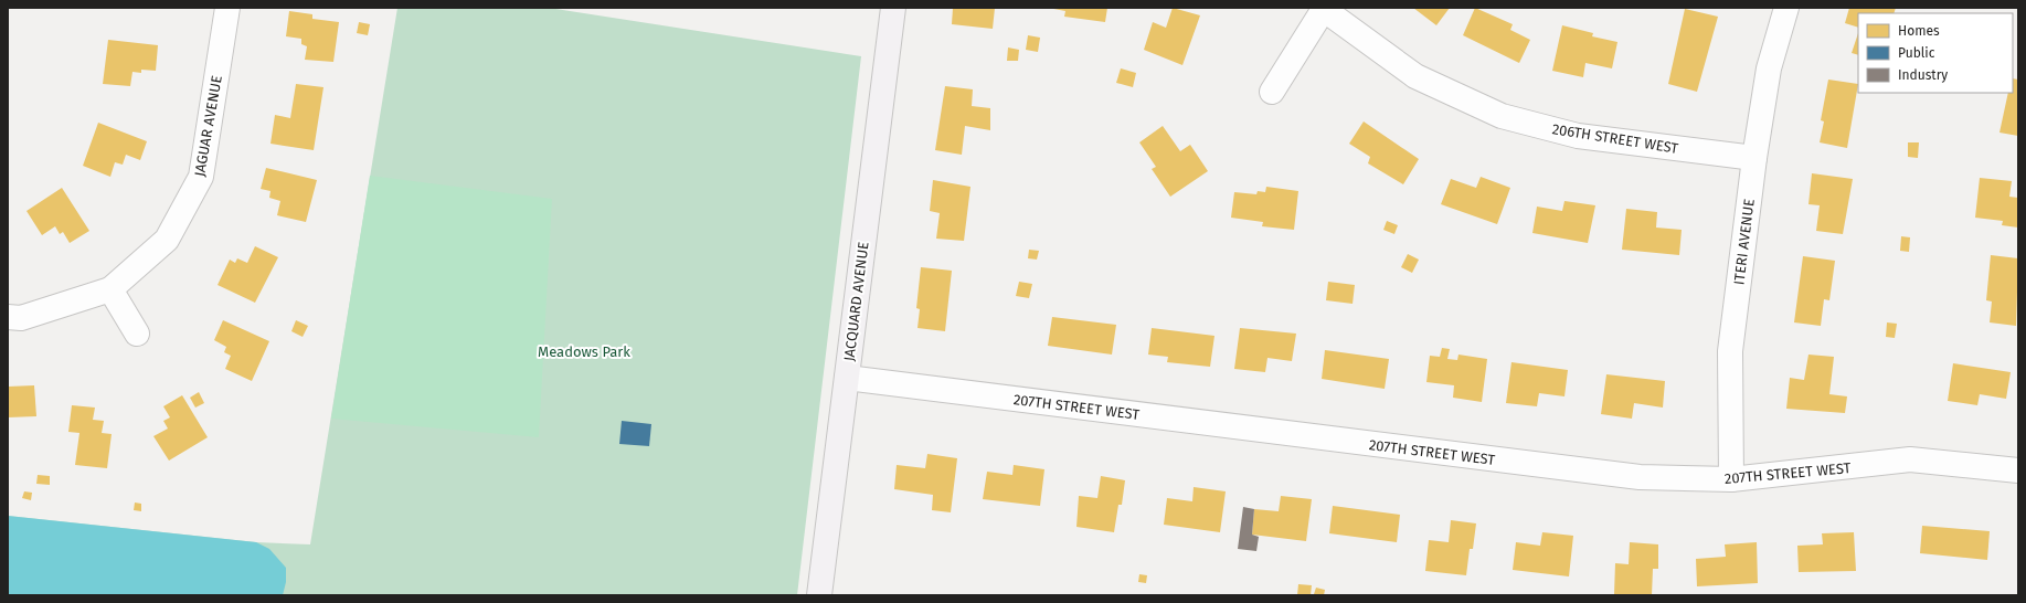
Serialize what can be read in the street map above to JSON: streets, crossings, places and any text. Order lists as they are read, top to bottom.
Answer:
{
  "streets": {
    "street": [
      "JAGUAR AVENUE",
      "206TH STREET WEST",
      "ITERI AVENUE",
      "JACQUARD AVENUE",
      "207TH STREET WEST"
    ]
  },
  "crossings": [
    ["206TH STREET WEST", "ITERI AVENUE"],
    ["ITERI AVENUE", "207TH STREET WEST"],
    ["JACQUARD AVENUE", "207TH STREET WEST"]
  ],
  "parks": ["Meadows Park"],
  "legend": ["Homes", "Public", "Industry"]
}
